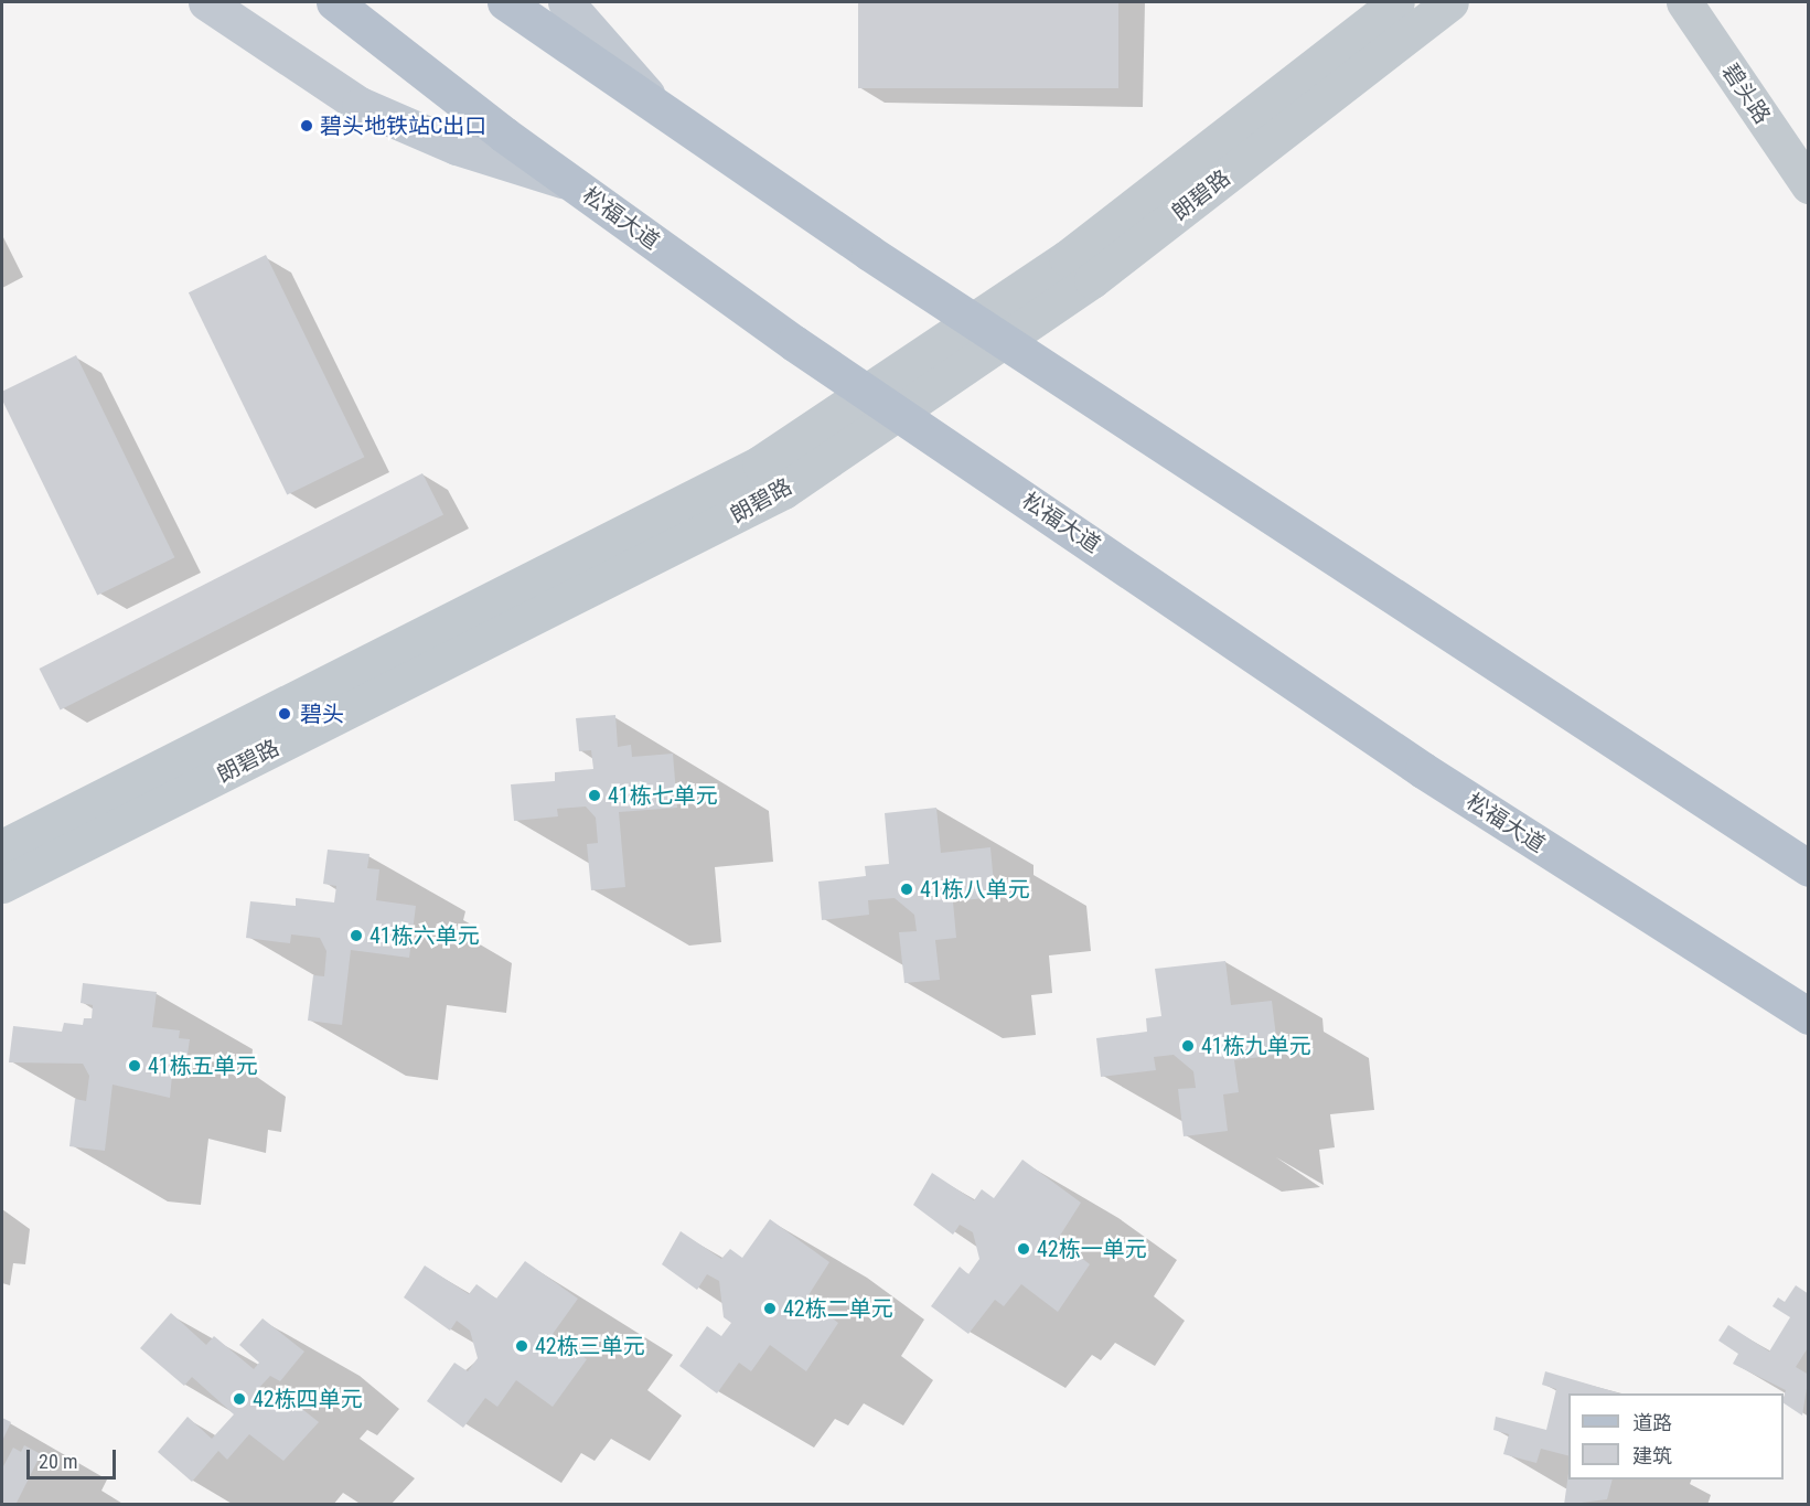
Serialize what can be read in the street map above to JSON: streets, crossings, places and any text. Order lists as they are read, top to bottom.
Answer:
{
  "streets": {
    "main road": ["松福大道"],
    "street": ["碧头路", "朗碧路"]
  },
  "crossings": [
    ["朗碧路", "松福大道"]
  ],
  "places": [
    "碧头地铁站C出口",
    "碧头",
    "41栋七单元",
    "41栋八单元",
    "41栋六单元",
    "41栋九单元",
    "41栋五单元",
    "42栋一单元",
    "42栋二单元",
    "42栋三单元",
    "42栋四单元"
  ],
  "legend": ["道路", "建筑"],
  "scale_bar": "20 m"
}
